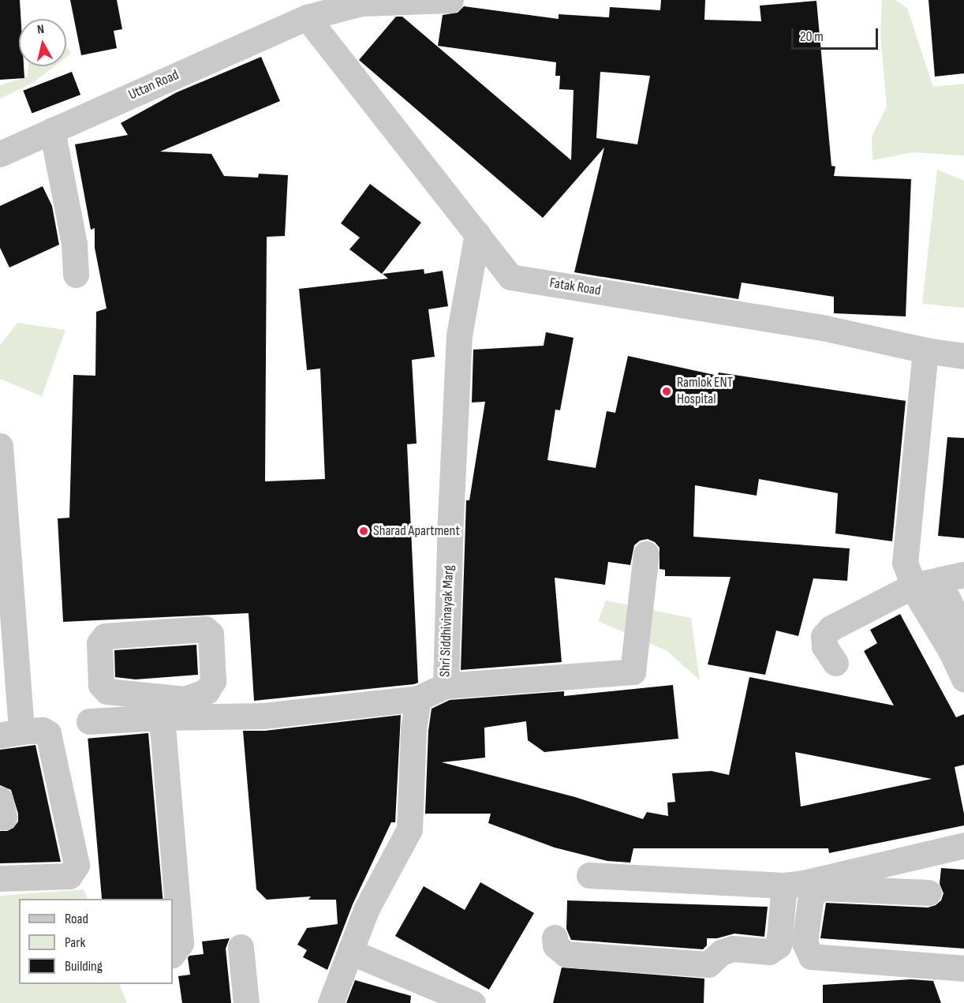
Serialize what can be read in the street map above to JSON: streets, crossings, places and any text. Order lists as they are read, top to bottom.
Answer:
{
  "streets": {
    "street": ["Uttan Road", "Fatak Road", "Shri Siddhivinayak Marg"]
  },
  "crossings": [
    ["Uttan Road", "Fatak Road"],
    ["Fatak Road", "Shri Siddhivinayak Marg"]
  ],
  "places": ["Ramlok ENT Hospital", "Sharad Apartment"],
  "legend": ["Road", "Park", "Building"],
  "scale_bar": "20 m",
  "north": "top"
}
